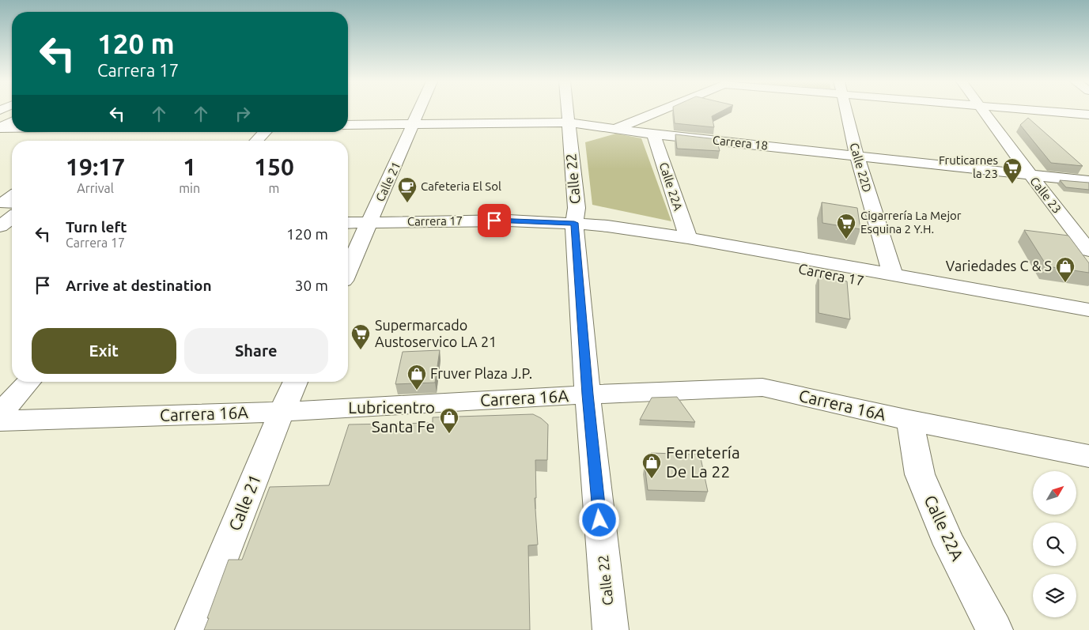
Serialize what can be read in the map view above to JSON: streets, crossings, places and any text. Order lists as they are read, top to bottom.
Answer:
{
  "streets": {
    "street": [
      "Carrera 18",
      "Calle 22D",
      "Calle 22",
      "Calle 21",
      "Calle 22A",
      "Calle 23",
      "Carrera 17",
      "Carrera 16A"
    ]
  },
  "crossings": [
    ["Carrera 18", "Calle 22D"],
    ["Carrera 18", "Calle 22"],
    ["Carrera 18", "Calle 21"],
    ["Carrera 18", "Calle 22A"],
    ["Carrera 18", "Calle 23"],
    ["Calle 22D", "Carrera 17"],
    ["Calle 22", "Carrera 17"],
    ["Calle 22", "Carrera 16A"],
    ["Calle 21", "Carrera 17"],
    ["Calle 21", "Carrera 16A"],
    ["Calle 22A", "Carrera 17"],
    ["Calle 22A", "Carrera 16A"]
  ],
  "places": {
    "supermarket": ["Fruticarnes la 23", "Cigarrería La Mejor Esquina 2 Y.H.", "Supermarcado Austoservico LA 21"],
    "cafe": ["Cafeteria El Sol"],
    "shop": [
      "Variedades C & S",
      "Fruver Plaza J.P.",
      "Lubricentro Santa Fe",
      "Ferretería De La 22"
    ]
  },
  "north": "top right",
  "page": {
    "turn": ["120 m", "Carrera 17"],
    "eta": [
      "19:17",
      "Arrival",
      "1",
      "min",
      "150",
      "m"
    ],
    "list": [
      {
        "name": "Turn left",
        "note": "Carrera 17",
        "value": "120 m"
      },
      {
        "name": "Arrive at destination",
        "value": "30 m"
      }
    ],
    "buttons": ["Exit", "Share"]
  }
}
